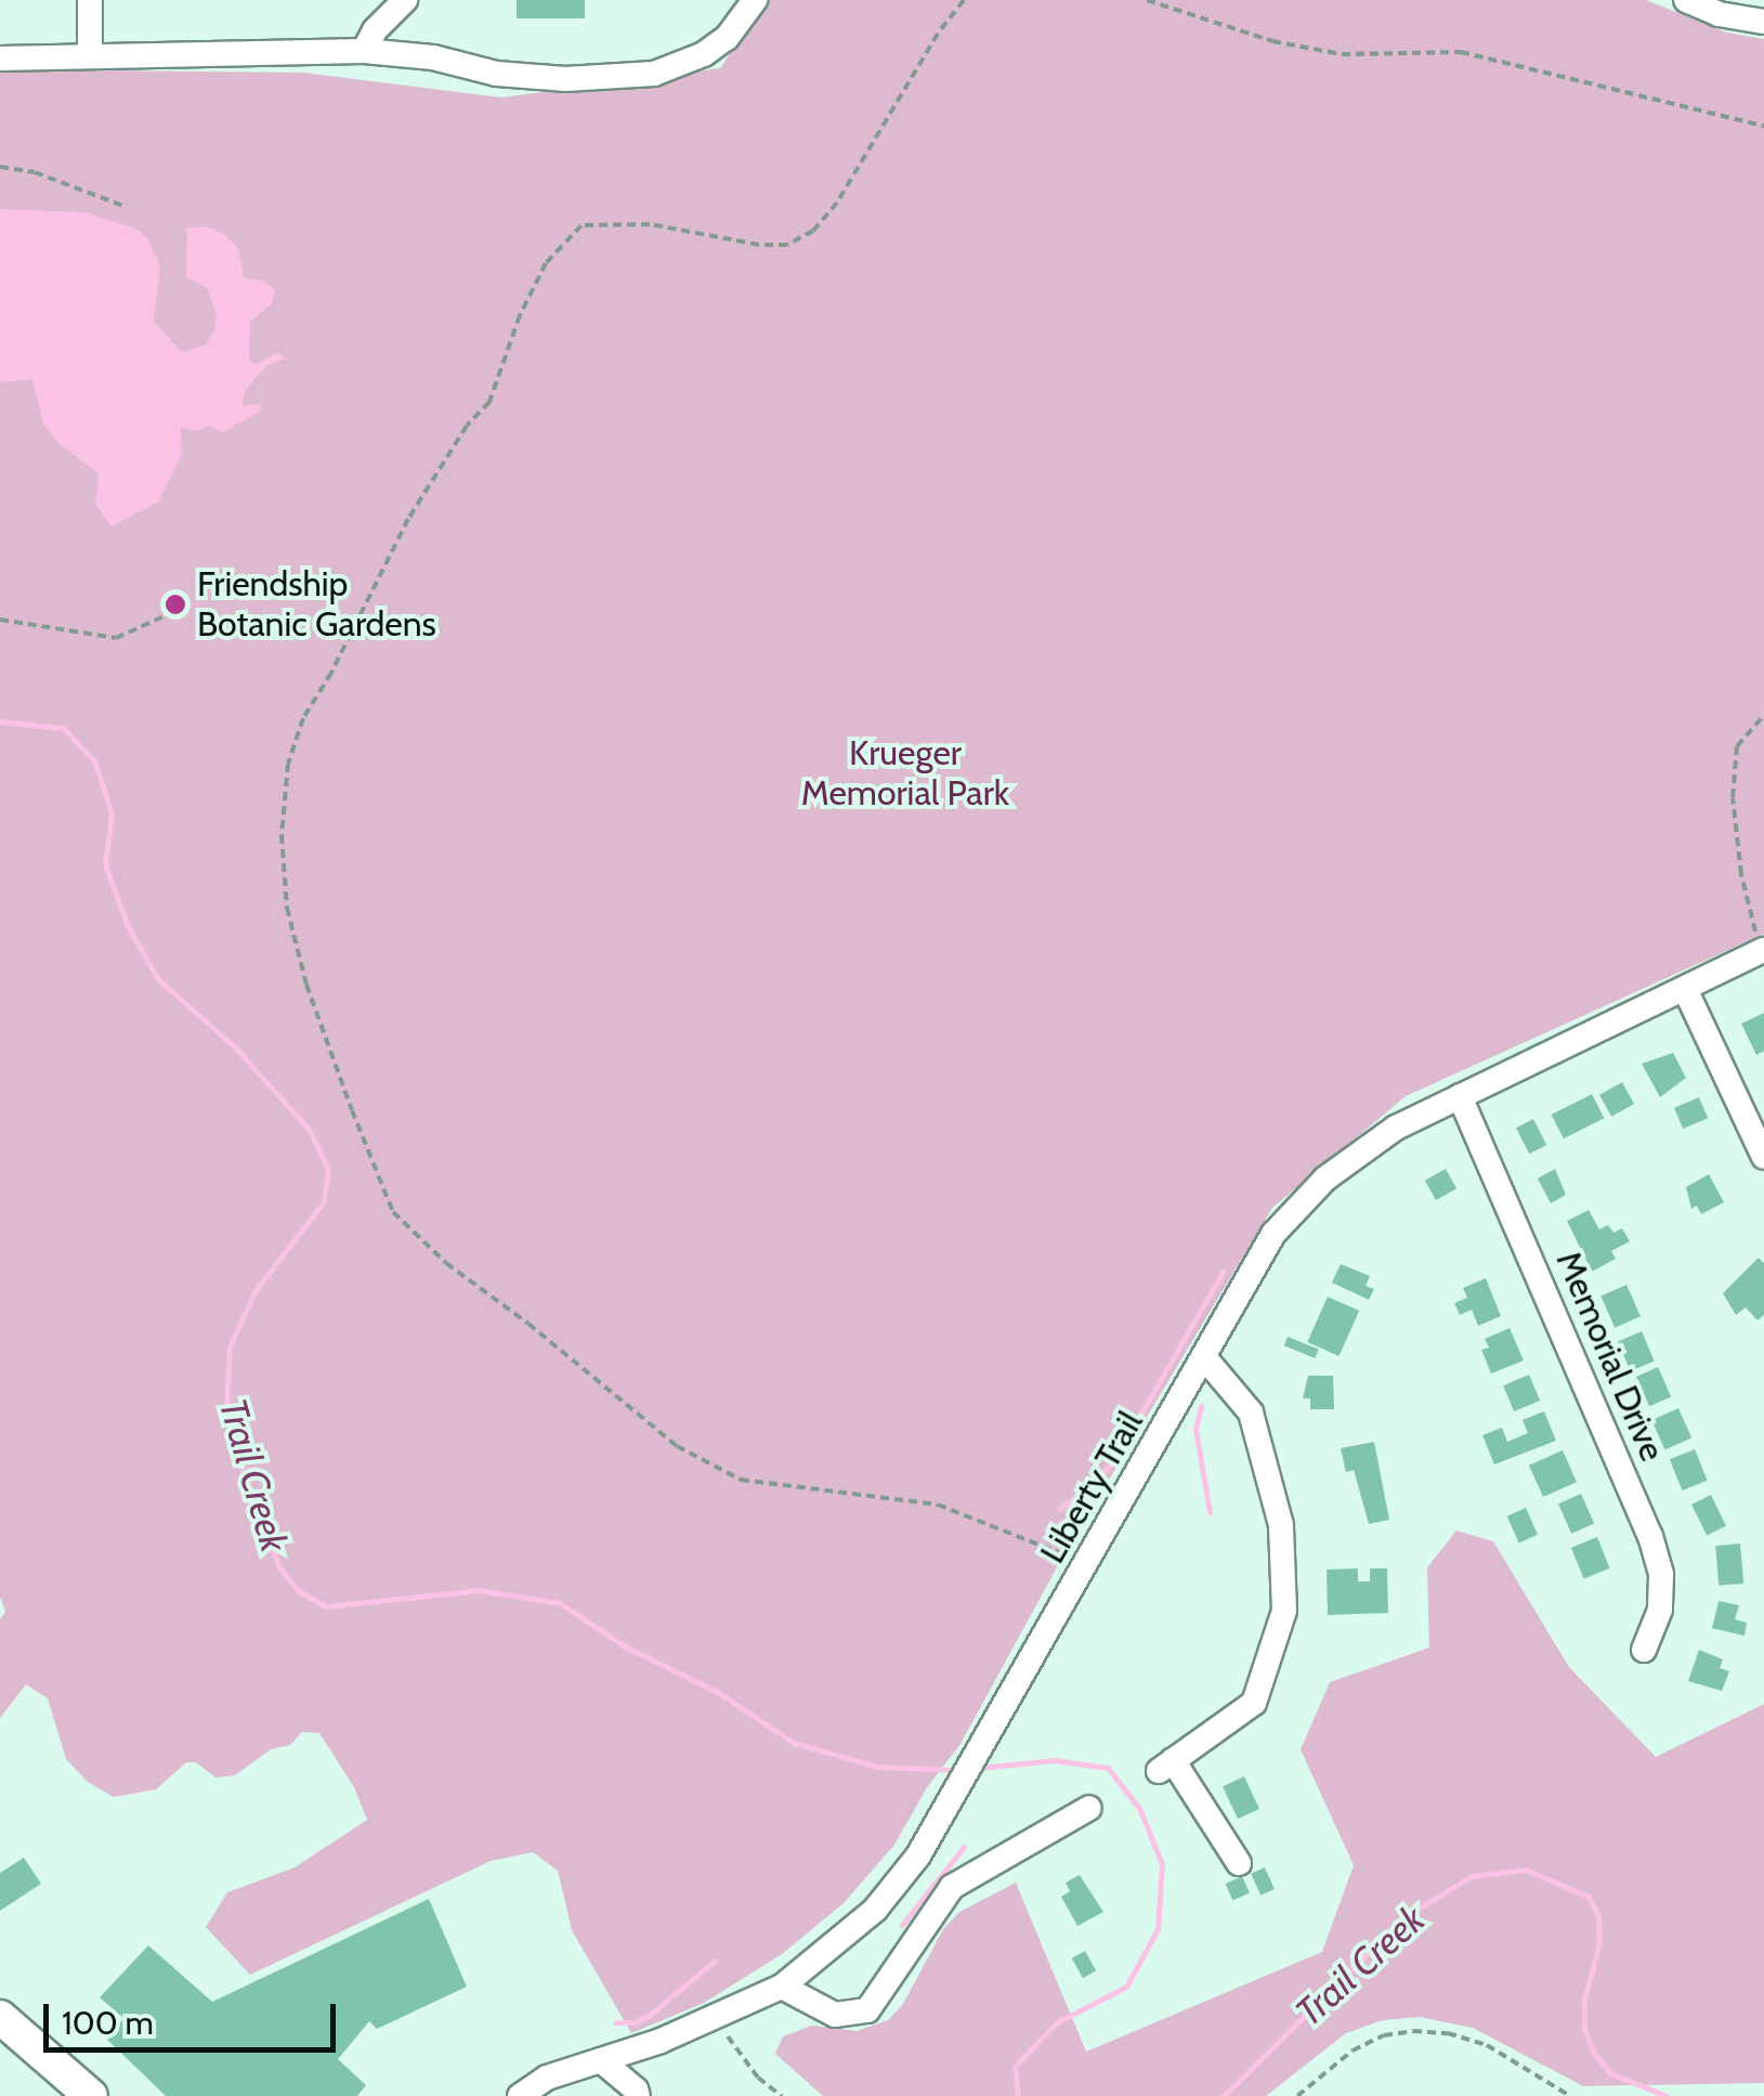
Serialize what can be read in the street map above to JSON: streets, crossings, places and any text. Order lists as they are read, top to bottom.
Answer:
{
  "streets": {
    "street": ["Memorial Drive", "Liberty Trail"]
  },
  "crossings": [
    ["Memorial Drive", "Liberty Trail"]
  ],
  "water": ["Trail Creek"],
  "parks": ["Krueger Memorial Park"],
  "places": ["Friendship Botanic Gardens"],
  "scale_bar": "100 m"
}
